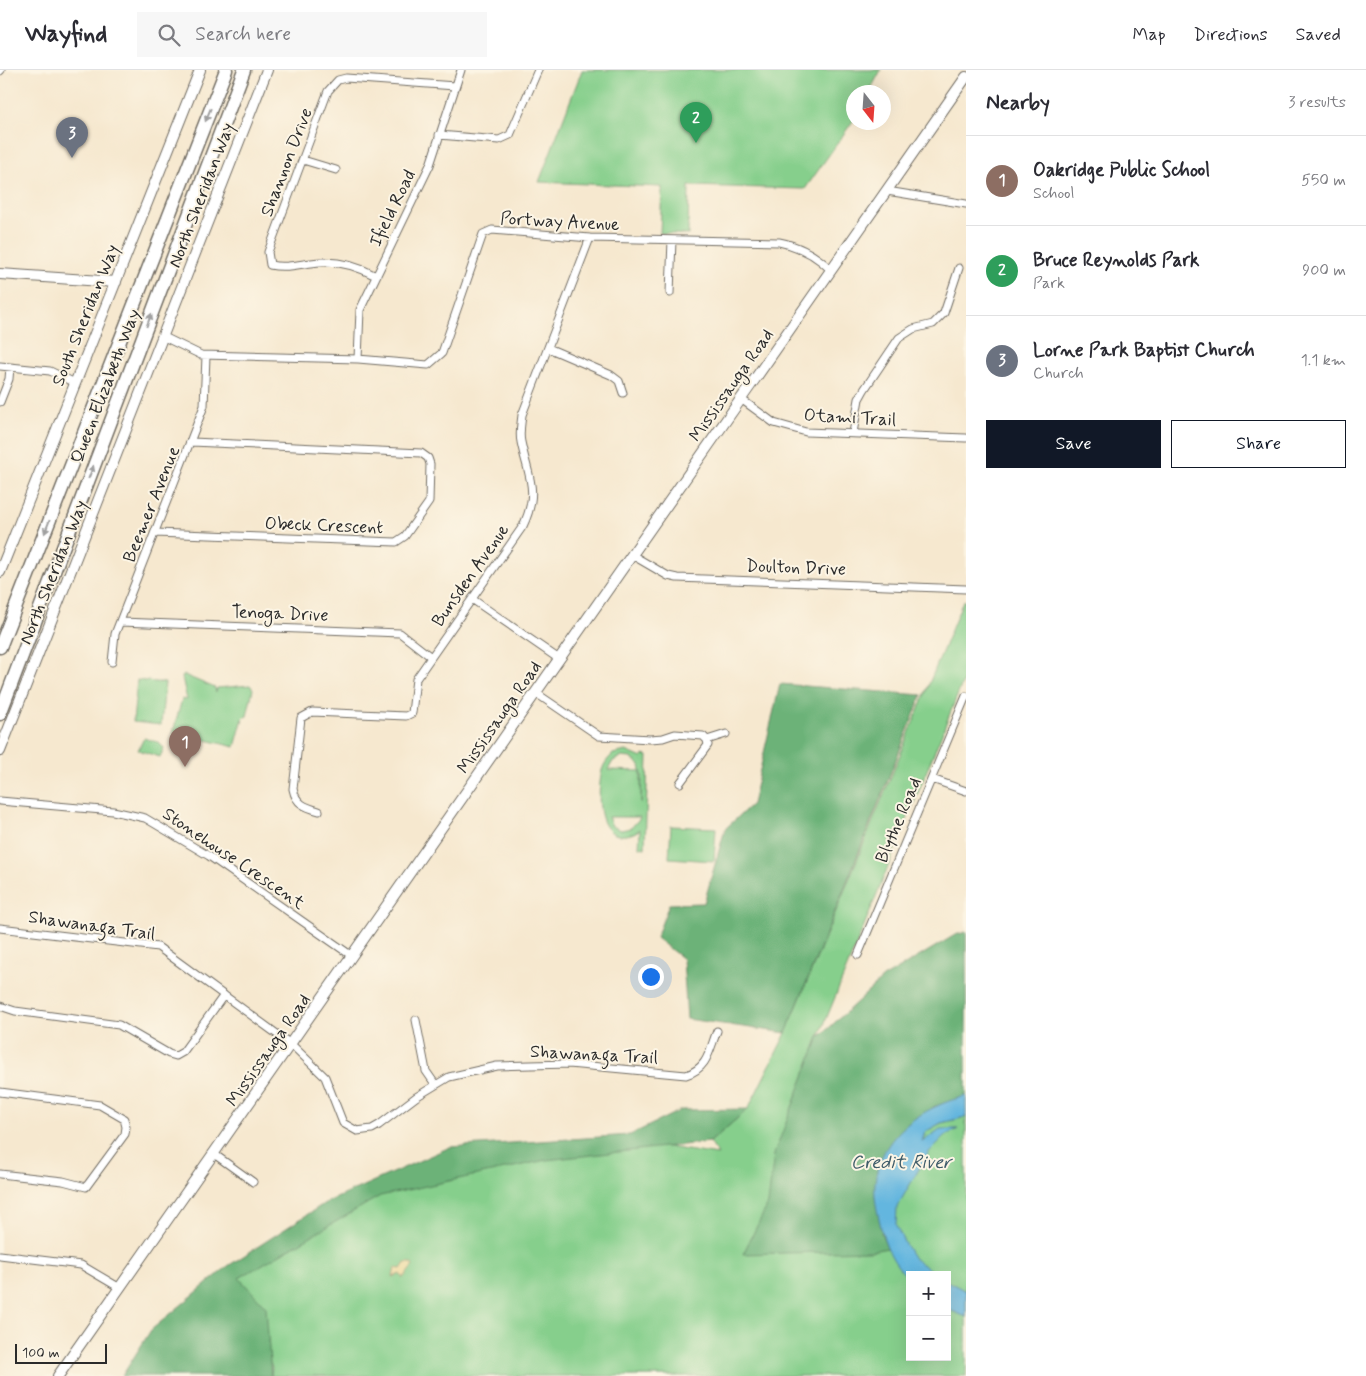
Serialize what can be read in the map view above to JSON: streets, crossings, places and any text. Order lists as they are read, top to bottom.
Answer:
{
  "streets": {
    "highway": ["Queen Elizabeth Way"],
    "main road": ["North Sheridan Way", "South Sheridan Way", "Mississauga Road"],
    "street": [
      "Shannon Drive",
      "Ifield Road",
      "Portway Avenue",
      "Otami Trail",
      "Beemer Avenue",
      "Obeck Crescent",
      "Doulton Drive",
      "Bunsden Avenue",
      "Tenoga Drive",
      "Blythe Road",
      "Stonehouse Crescent",
      "Shawanaga Trail"
    ]
  },
  "crossings": [
    ["Shannon Drive", "Ifield Road"],
    ["North Sheridan Way", "Portway Avenue"],
    ["Ifield Road", "Portway Avenue"],
    ["Portway Avenue", "Mississauga Road"],
    ["Portway Avenue", "Beemer Avenue"],
    ["Portway Avenue", "Bunsden Avenue"],
    ["Mississauga Road", "Otami Trail"],
    ["Mississauga Road", "Doulton Drive"],
    ["Mississauga Road", "Stonehouse Crescent"],
    ["Mississauga Road", "Shawanaga Trail"],
    ["Beemer Avenue", "Obeck Crescent"],
    ["Beemer Avenue", "Tenoga Drive"],
    ["Bunsden Avenue", "Tenoga Drive"]
  ],
  "water": ["Credit River"],
  "scale_bar": "100 m",
  "north": "bottom",
  "page": {
    "header": "Wayfind",
    "search": "Search here",
    "nav": ["Map", "Directions", "Saved"],
    "heading": ["Nearby", "3 results"],
    "pins": ["2", "3", "1"],
    "list": [
      {
        "mark": "1",
        "name": "Oakridge Public School",
        "note": "School",
        "value": "550 m"
      },
      {
        "mark": "2",
        "name": "Bruce Reynolds Park",
        "note": "Park",
        "value": "900 m"
      },
      {
        "mark": "3",
        "name": "Lorne Park Baptist Church",
        "note": "Church",
        "value": "1.1 km"
      }
    ],
    "buttons": ["Save", "Share"],
    "map_buttons": ["+", "−"],
    "scale": "100 m"
  }
}
